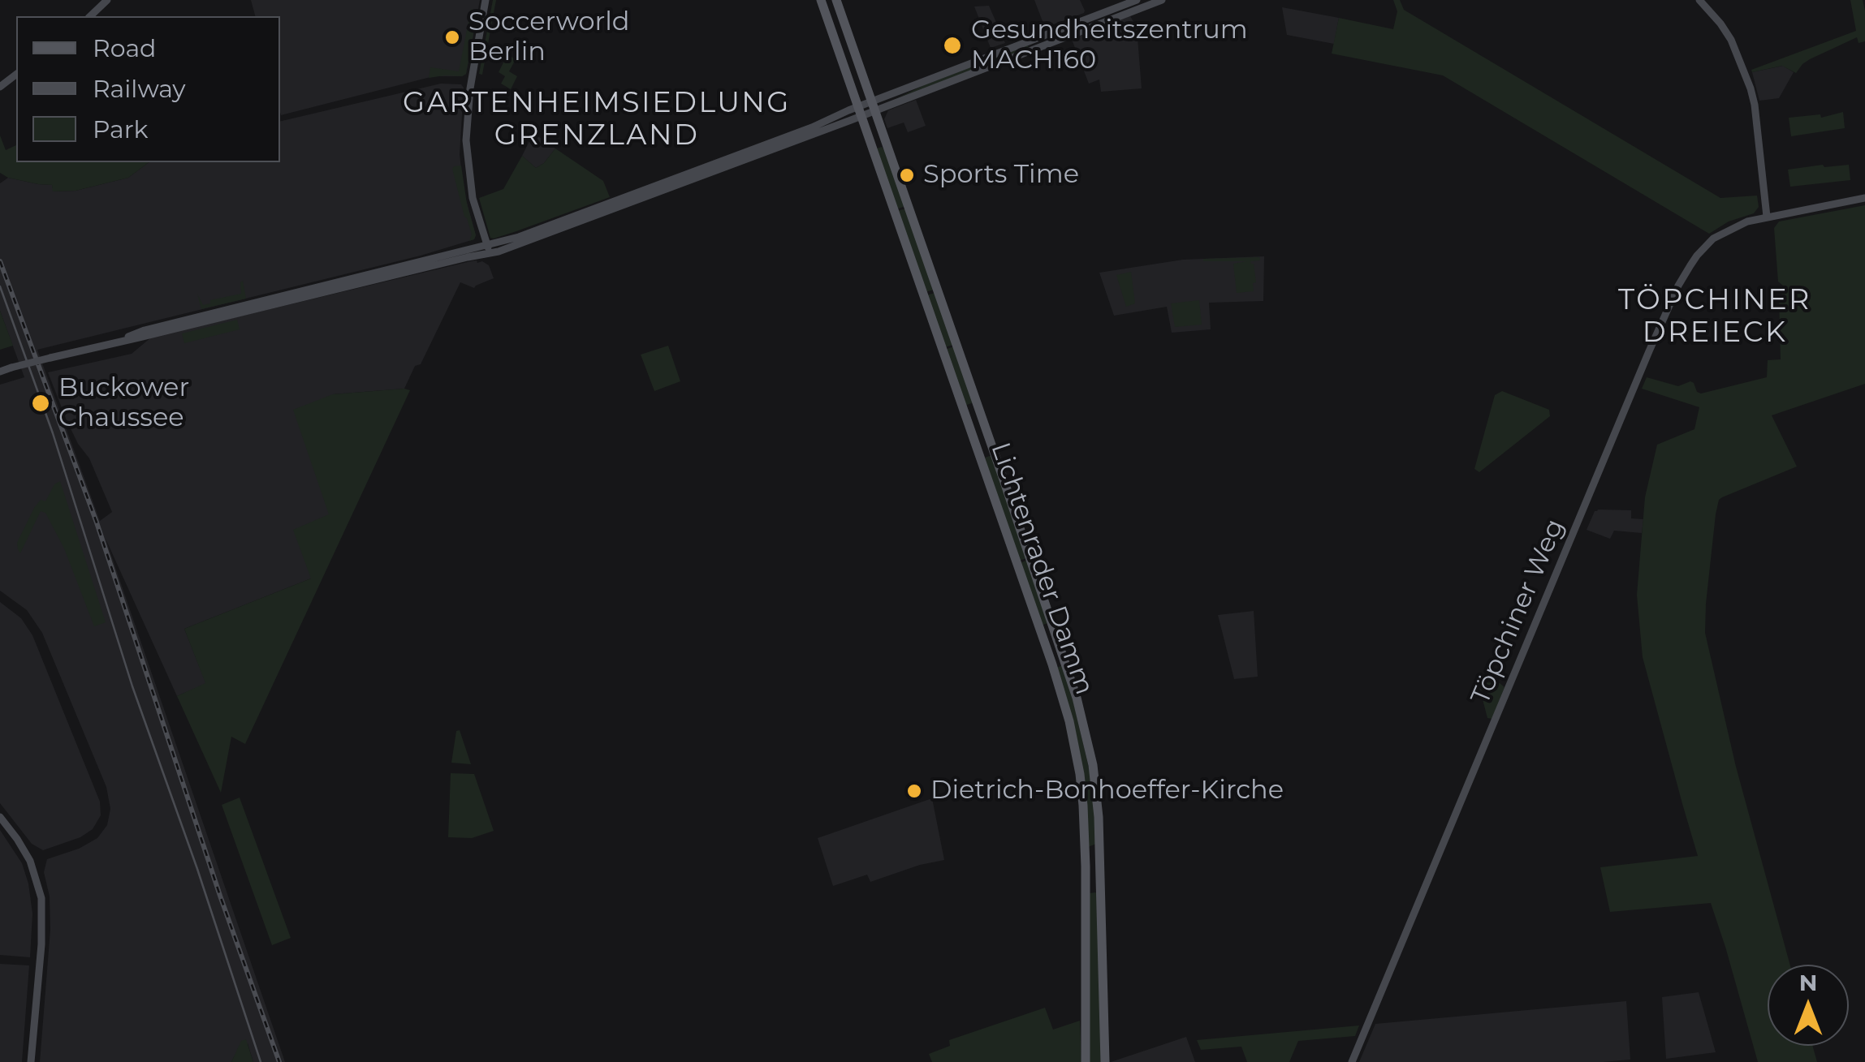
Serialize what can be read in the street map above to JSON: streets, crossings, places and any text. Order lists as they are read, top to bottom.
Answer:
{
  "streets": {
    "main road": ["Lichtenrader Damm", "Töpchiner Weg"]
  },
  "districts": ["GARTENHEIMSIEDLUNG GRENZLAND", "TÖPCHINER DREIECK"],
  "places": [
    "Soccerworld Berlin",
    "Gesundheitszentrum MACH160",
    "Sports Time",
    "Buckower Chaussee",
    "Dietrich-Bonhoeffer-Kirche"
  ],
  "legend": ["Road", "Railway", "Park"],
  "north": "top"
}
